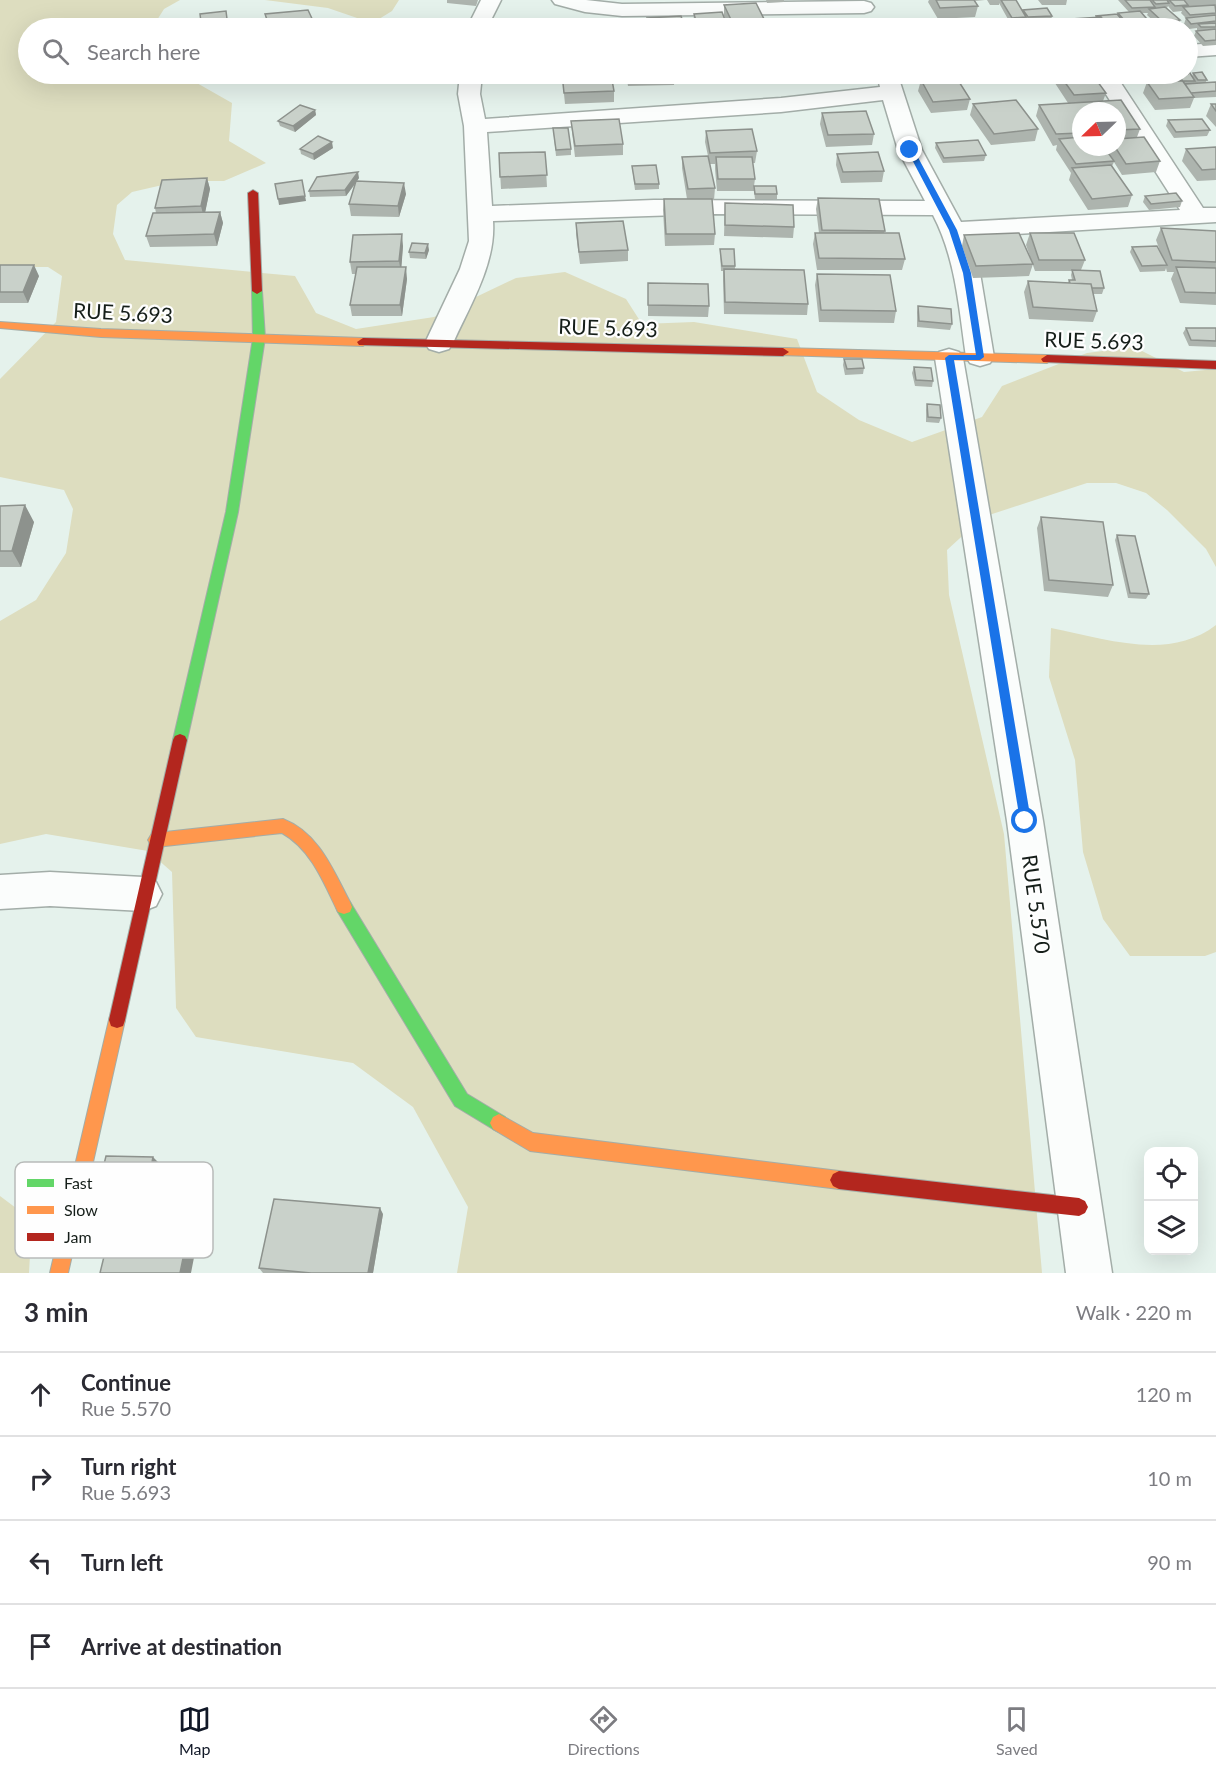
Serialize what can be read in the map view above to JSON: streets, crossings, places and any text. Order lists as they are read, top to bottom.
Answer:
{
  "streets": {
    "street": ["RUE 5.693", "RUE 5.570"]
  },
  "crossings": [
    ["RUE 5.693", "RUE 5.570"]
  ],
  "legend": ["Fast", "Slow", "Jam"],
  "north": "bottom left",
  "page": {
    "search": "Search here",
    "heading": ["3 min", "Walk · 220 m"],
    "list": [
      ["Continue", "Rue 5.570", "120 m"],
      ["Turn right", "Rue 5.693", "10 m"],
      ["Turn left", "90 m"],
      "Arrive at destination"
    ],
    "nav": ["Map", "Directions", "Saved"]
  }
}
